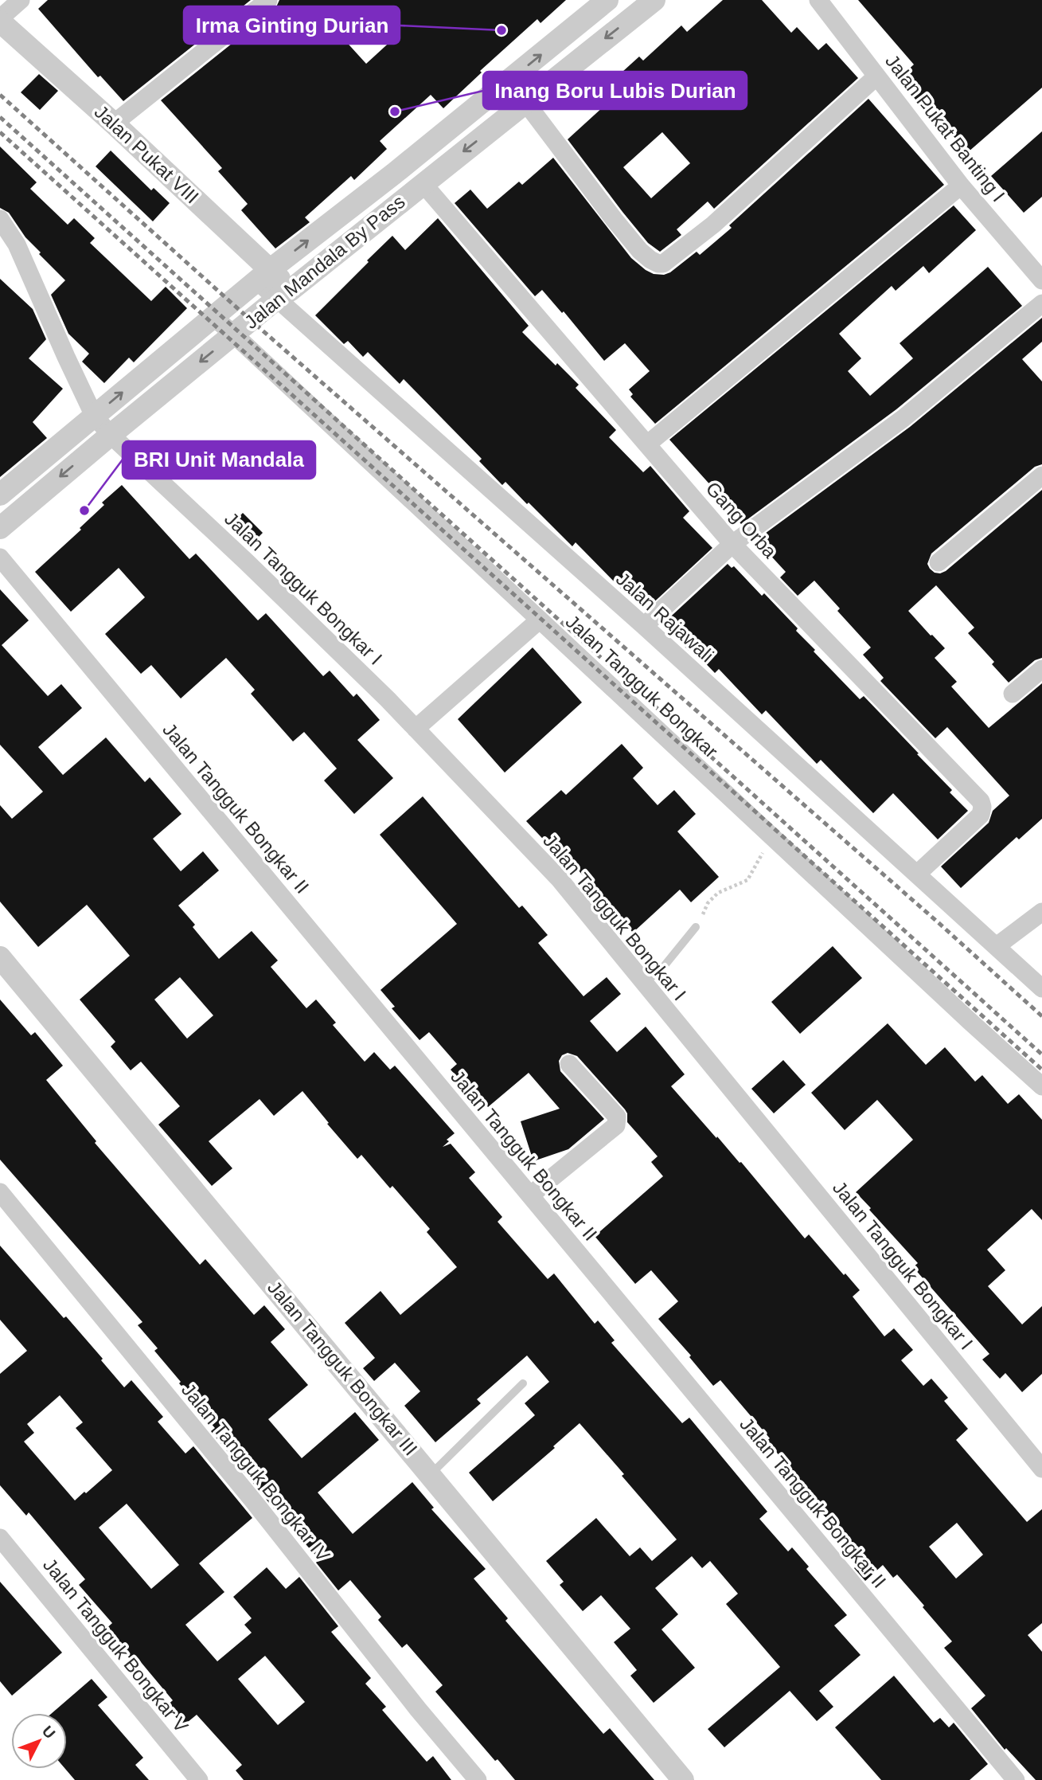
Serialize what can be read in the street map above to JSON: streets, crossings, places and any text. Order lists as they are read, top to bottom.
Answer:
{
  "streets": {
    "street": [
      "Jalan Pukat Banting I",
      "Jalan Pukat VIII",
      "Jalan Mandala By Pass",
      "Gang Orba",
      "Jalan Tangguk Bongkar I",
      "Jalan Rajawali",
      "Jalan Tangguk Bongkar",
      "Jalan Tangguk Bongkar II",
      "Jalan Tangguk Bongkar III",
      "Jalan Tangguk Bongkar IV",
      "Jalan Tangguk Bongkar V"
    ]
  },
  "crossings": [
    ["Jalan Pukat VIII", "Jalan Mandala By Pass"],
    ["Jalan Pukat VIII", "Jalan Rajawali"],
    ["Jalan Mandala By Pass", "Gang Orba"],
    ["Jalan Mandala By Pass", "Jalan Tangguk Bongkar I"],
    ["Jalan Mandala By Pass", "Jalan Rajawali"],
    ["Jalan Mandala By Pass", "Jalan Tangguk Bongkar"]
  ],
  "places": ["Irma Ginting Durian", "Inang Boru Lubis Durian", "BRI Unit Mandala"],
  "north": "top right"
}
